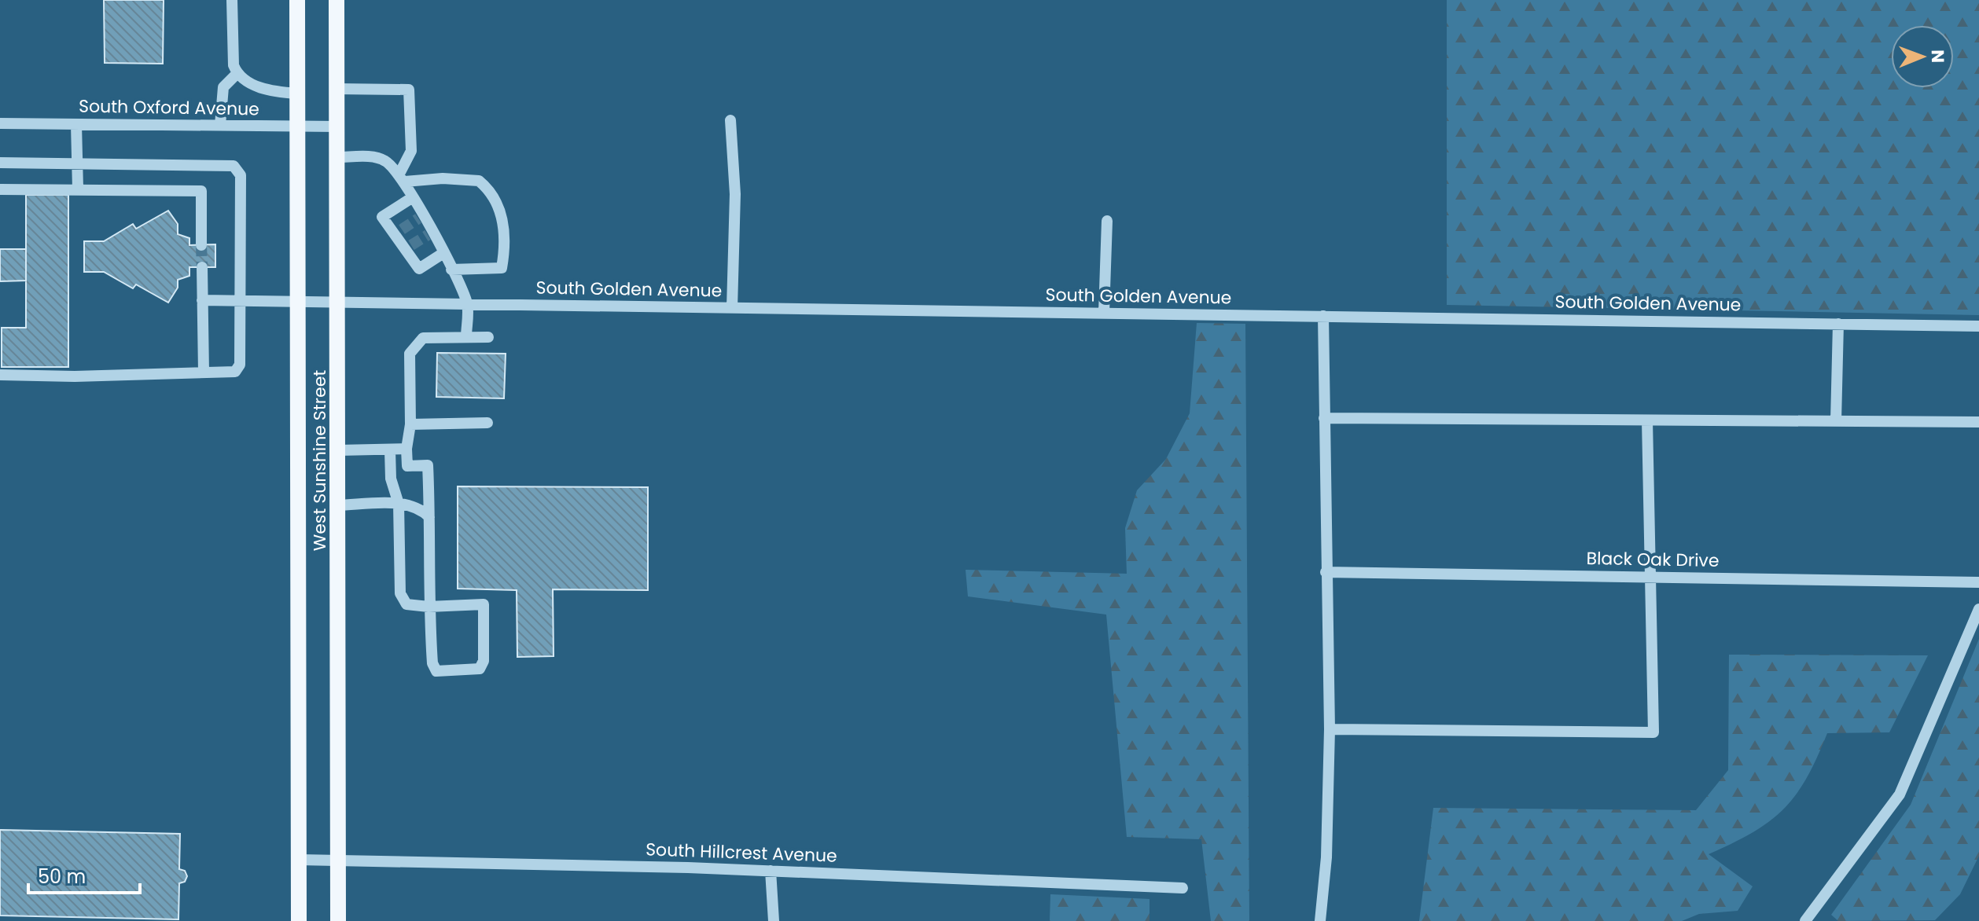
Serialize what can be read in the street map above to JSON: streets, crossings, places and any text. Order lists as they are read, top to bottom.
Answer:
{
  "streets": {
    "main road": ["West Sunshine Street"],
    "street": [
      "South Oxford Avenue",
      "South Golden Avenue",
      "Black Oak Drive",
      "South Hillcrest Avenue"
    ]
  },
  "crossings": [
    ["South Oxford Avenue", "West Sunshine Street"],
    ["South Golden Avenue", "West Sunshine Street"],
    ["West Sunshine Street", "South Hillcrest Avenue"]
  ],
  "scale_bar": "50 m",
  "north": "right"
}
